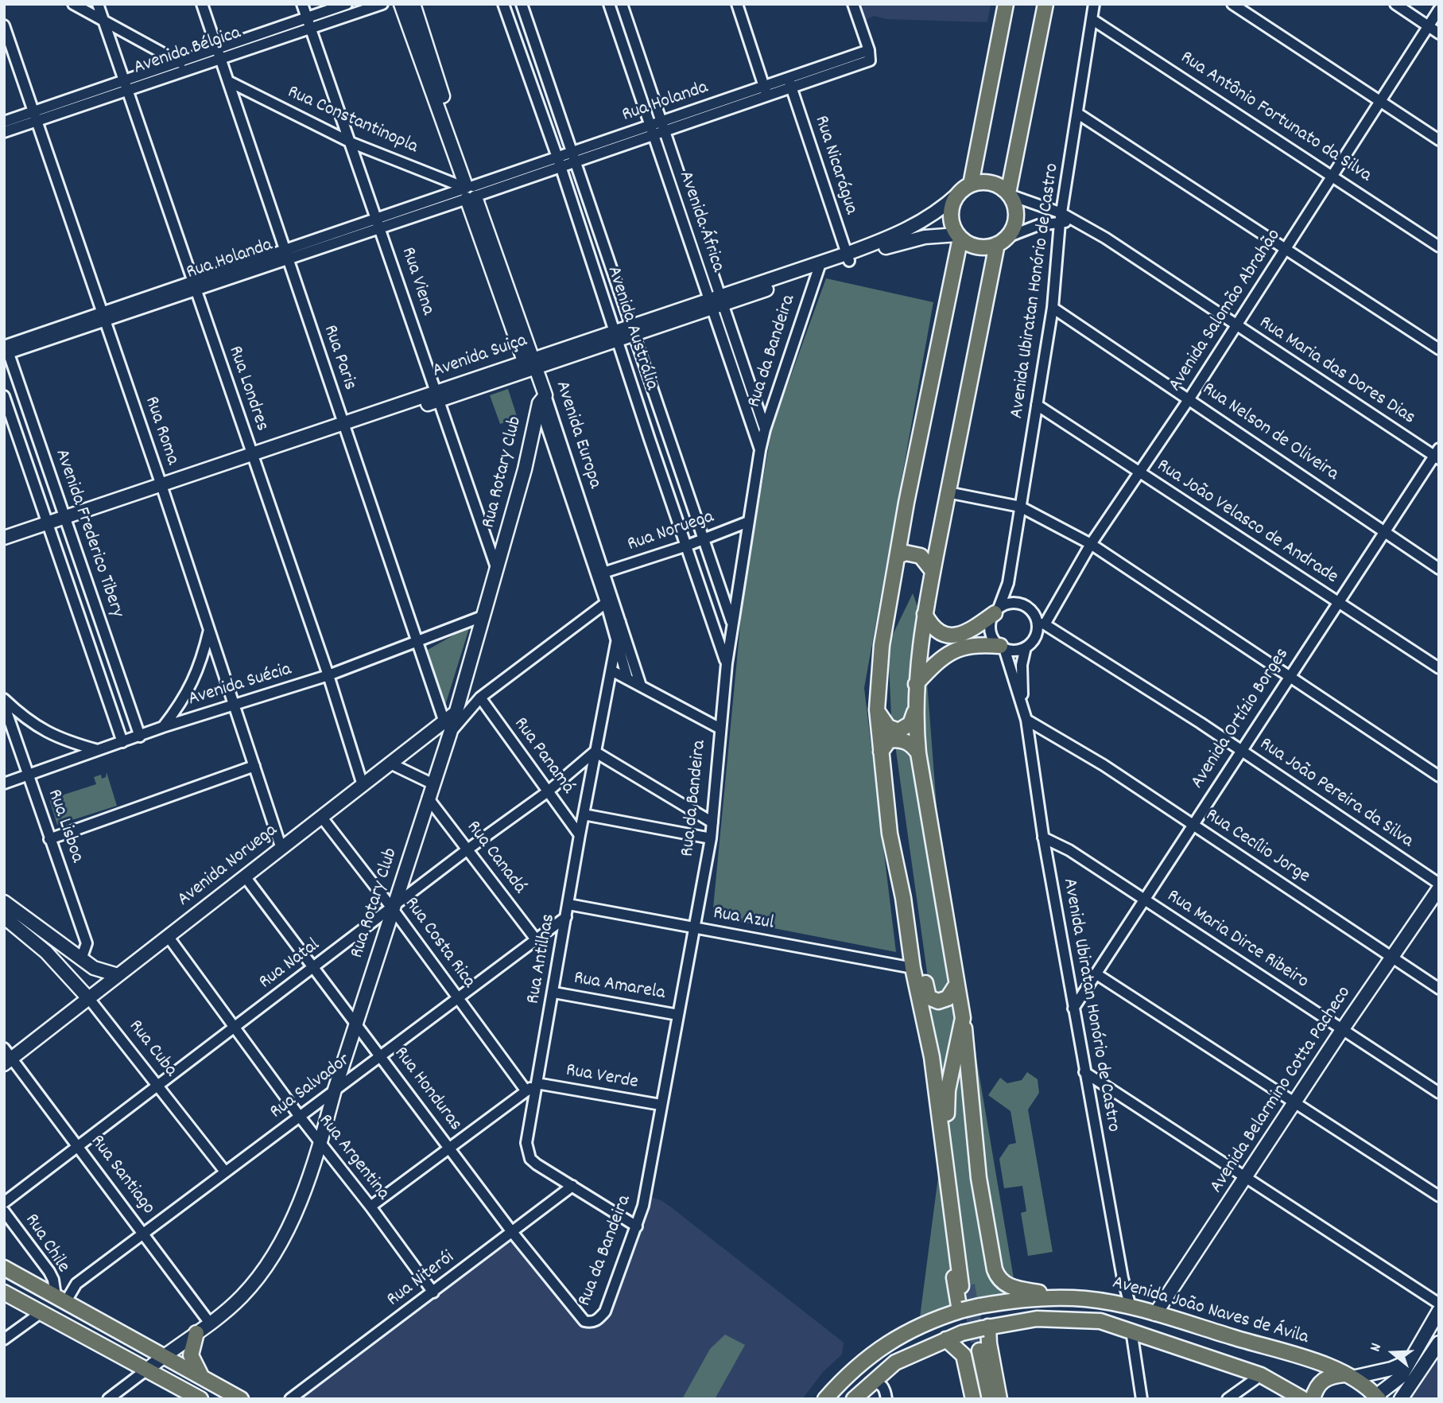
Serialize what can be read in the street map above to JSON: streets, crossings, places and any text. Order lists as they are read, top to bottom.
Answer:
{
  "streets": {
    "main road": [
      "Avenida Suiça",
      "Avenida Europa",
      "Rua Rotary Club",
      "Avenida Noruega",
      "Rua Cuba",
      "Avenida Belarmino Cotta Pacheco",
      "Avenida João Naves de Ávila"
    ],
    "street": [
      "Avenida Bélgica",
      "Rua Holanda",
      "Rua Antônio Fortunato da Silva",
      "Rua Constantinopla",
      "Rua Nicarágua",
      "Avenida África",
      "Rua Viena",
      "Avenida Ubiratan Honório de Castro",
      "Avenida Salomão Abrahão",
      "Avenida Austrália",
      "Rua da Bandeira",
      "Rua Paris",
      "Rua Maria das Dores Dias",
      "Rua Londres",
      "Rua Roma",
      "Rua Nelson de Oliveira",
      "Rua João Velasco de Andrade",
      "Rua Noruega",
      "Avenida Frederico Tibery",
      "Avenida Suécia",
      "Avenida Ortízio Borges",
      "Rua Panamá",
      "Rua João Pereira da Silva",
      "Rua Lisboa",
      "Rua Cecílio Jorge",
      "Rua Canadá",
      "Rua Azul",
      "Rua Maria Dirce Ribeiro",
      "Rua Costa Rica",
      "Rua Antilhas",
      "Rua Natal",
      "Rua Amarela",
      "Rua Verde",
      "Rua Salvador",
      "Rua Honduras",
      "Rua Argentina",
      "Rua Santiago",
      "Rua Chile",
      "Rua Niterói"
    ]
  },
  "crossings": [
    ["Avenida Bélgica", "Rua Viena"],
    ["Avenida Bélgica", "Rua Paris"],
    ["Avenida Bélgica", "Rua Londres"],
    ["Avenida Bélgica", "Rua Roma"],
    ["Rua Holanda", "Rua Constantinopla"],
    ["Rua Holanda", "Rua Nicarágua"],
    ["Rua Holanda", "Avenida África"],
    ["Rua Holanda", "Rua Viena"],
    ["Rua Holanda", "Avenida Austrália"],
    ["Rua Holanda", "Rua Paris"],
    ["Rua Holanda", "Rua Londres"],
    ["Rua Holanda", "Rua Roma"],
    ["Rua Holanda", "Avenida Europa"],
    ["Rua Holanda", "Avenida Frederico Tibery"],
    ["Rua Antônio Fortunato da Silva", "Avenida Ubiratan Honório de Castro"],
    ["Rua Antônio Fortunato da Silva", "Avenida Salomão Abrahão"],
    ["Rua Constantinopla", "Rua Viena"],
    ["Rua Constantinopla", "Rua Paris"],
    ["Rua Constantinopla", "Avenida Europa"],
    ["Rua Nicarágua", "Avenida Suiça"],
    ["Avenida África", "Rua da Bandeira"],
    ["Avenida África", "Avenida Suiça"],
    ["Rua Viena", "Avenida Suiça"],
    ["Rua Viena", "Rua Rotary Club"],
    ["Avenida Ubiratan Honório de Castro", "Avenida Salomão Abrahão"],
    ["Avenida Ubiratan Honório de Castro", "Rua Maria das Dores Dias"],
    ["Avenida Ubiratan Honório de Castro", "Rua Nelson de Oliveira"],
    ["Avenida Ubiratan Honório de Castro", "Rua João Velasco de Andrade"],
    ["Avenida Ubiratan Honório de Castro", "Avenida Ortízio Borges"],
    ["Avenida Ubiratan Honório de Castro", "Rua João Pereira da Silva"],
    ["Avenida Ubiratan Honório de Castro", "Rua Cecílio Jorge"],
    ["Avenida Ubiratan Honório de Castro", "Rua Maria Dirce Ribeiro"],
    ["Avenida Ubiratan Honório de Castro", "Avenida João Naves de Ávila"],
    ["Avenida Salomão Abrahão", "Rua Maria das Dores Dias"],
    ["Avenida Salomão Abrahão", "Rua Nelson de Oliveira"],
    ["Avenida Salomão Abrahão", "Rua João Velasco de Andrade"],
    ["Avenida Salomão Abrahão", "Rua João Pereira da Silva"],
    ["Avenida Austrália", "Rua da Bandeira"],
    ["Avenida Austrália", "Avenida Suiça"],
    ["Avenida Austrália", "Rua Noruega"],
    ["Rua da Bandeira", "Avenida Suiça"],
    ["Rua da Bandeira", "Rua Noruega"],
    ["Rua da Bandeira", "Rua Azul"],
    ["Rua da Bandeira", "Rua Antilhas"],
    ["Rua da Bandeira", "Rua Amarela"],
    ["Rua da Bandeira", "Rua Verde"],
    ["Rua da Bandeira", "Rua Honduras"],
    ["Avenida Suiça", "Rua Paris"],
    ["Avenida Suiça", "Rua Maria das Dores Dias"],
    ["Avenida Suiça", "Rua Londres"],
    ["Avenida Suiça", "Rua Roma"],
    ["Avenida Suiça", "Avenida Europa"],
    ["Avenida Suiça", "Avenida Frederico Tibery"],
    ["Rua Paris", "Rua Rotary Club"],
    ["Rua Paris", "Avenida Suécia"],
    ["Rua Paris", "Avenida Noruega"],
    ["Rua Maria das Dores Dias", "Avenida Ortízio Borges"],
    ["Rua Londres", "Avenida Suécia"],
    ["Rua Londres", "Avenida Noruega"],
    ["Rua Roma", "Avenida Suécia"],
    ["Rua Roma", "Avenida Noruega"],
    ["Rua Nelson de Oliveira", "Avenida Ortízio Borges"],
    ["Avenida Europa", "Rua Rotary Club"],
    ["Avenida Europa", "Rua Noruega"],
    ["Avenida Europa", "Rua Antilhas"],
    ["Rua Rotary Club", "Avenida Suécia"],
    ["Rua Rotary Club", "Rua Canadá"],
    ["Rua Rotary Club", "Avenida Noruega"],
    ["Rua Rotary Club", "Rua Costa Rica"],
    ["Rua Rotary Club", "Rua Natal"],
    ["Rua Rotary Club", "Rua Salvador"],
    ["Rua Rotary Club", "Rua Honduras"],
    ["Rua Rotary Club", "Rua Argentina"],
    ["Rua Rotary Club", "Rua Santiago"],
    ["Rua João Velasco de Andrade", "Avenida Ortízio Borges"],
    ["Avenida Frederico Tibery", "Avenida Suécia"],
    ["Avenida Suécia", "Rua Lisboa"],
    ["Avenida Ortízio Borges", "Rua João Pereira da Silva"],
    ["Avenida Ortízio Borges", "Rua Cecílio Jorge"],
    ["Avenida Ortízio Borges", "Rua Maria Dirce Ribeiro"],
    ["Rua Panamá", "Rua Antilhas"],
    ["Rua Panamá", "Rua Natal"],
    ["Rua Cecílio Jorge", "Avenida Belarmino Cotta Pacheco"],
    ["Rua Canadá", "Rua Natal"],
    ["Rua Canadá", "Rua Salvador"],
    ["Avenida Noruega", "Rua Costa Rica"],
    ["Avenida Noruega", "Rua Cuba"],
    ["Avenida Noruega", "Rua Honduras"],
    ["Avenida Noruega", "Rua Argentina"],
    ["Avenida Noruega", "Rua Santiago"],
    ["Rua Azul", "Rua Antilhas"],
    ["Rua Maria Dirce Ribeiro", "Avenida Belarmino Cotta Pacheco"],
    ["Rua Costa Rica", "Rua Natal"],
    ["Rua Costa Rica", "Rua Salvador"],
    ["Rua Antilhas", "Rua Natal"],
    ["Rua Antilhas", "Rua Amarela"],
    ["Rua Antilhas", "Rua Verde"],
    ["Rua Antilhas", "Rua Salvador"],
    ["Rua Antilhas", "Rua Niterói"],
    ["Rua Natal", "Rua Cuba"],
    ["Rua Natal", "Rua Honduras"],
    ["Rua Natal", "Rua Argentina"],
    ["Rua Natal", "Rua Santiago"],
    ["Rua Cuba", "Rua Salvador"],
    ["Rua Salvador", "Rua Honduras"],
    ["Rua Salvador", "Rua Argentina"],
    ["Rua Salvador", "Rua Santiago"],
    ["Rua Salvador", "Rua Chile"],
    ["Rua Honduras", "Rua Niterói"],
    ["Avenida Belarmino Cotta Pacheco", "Avenida João Naves de Ávila"],
    ["Rua Argentina", "Rua Niterói"]
  ],
  "north": "left"
}
